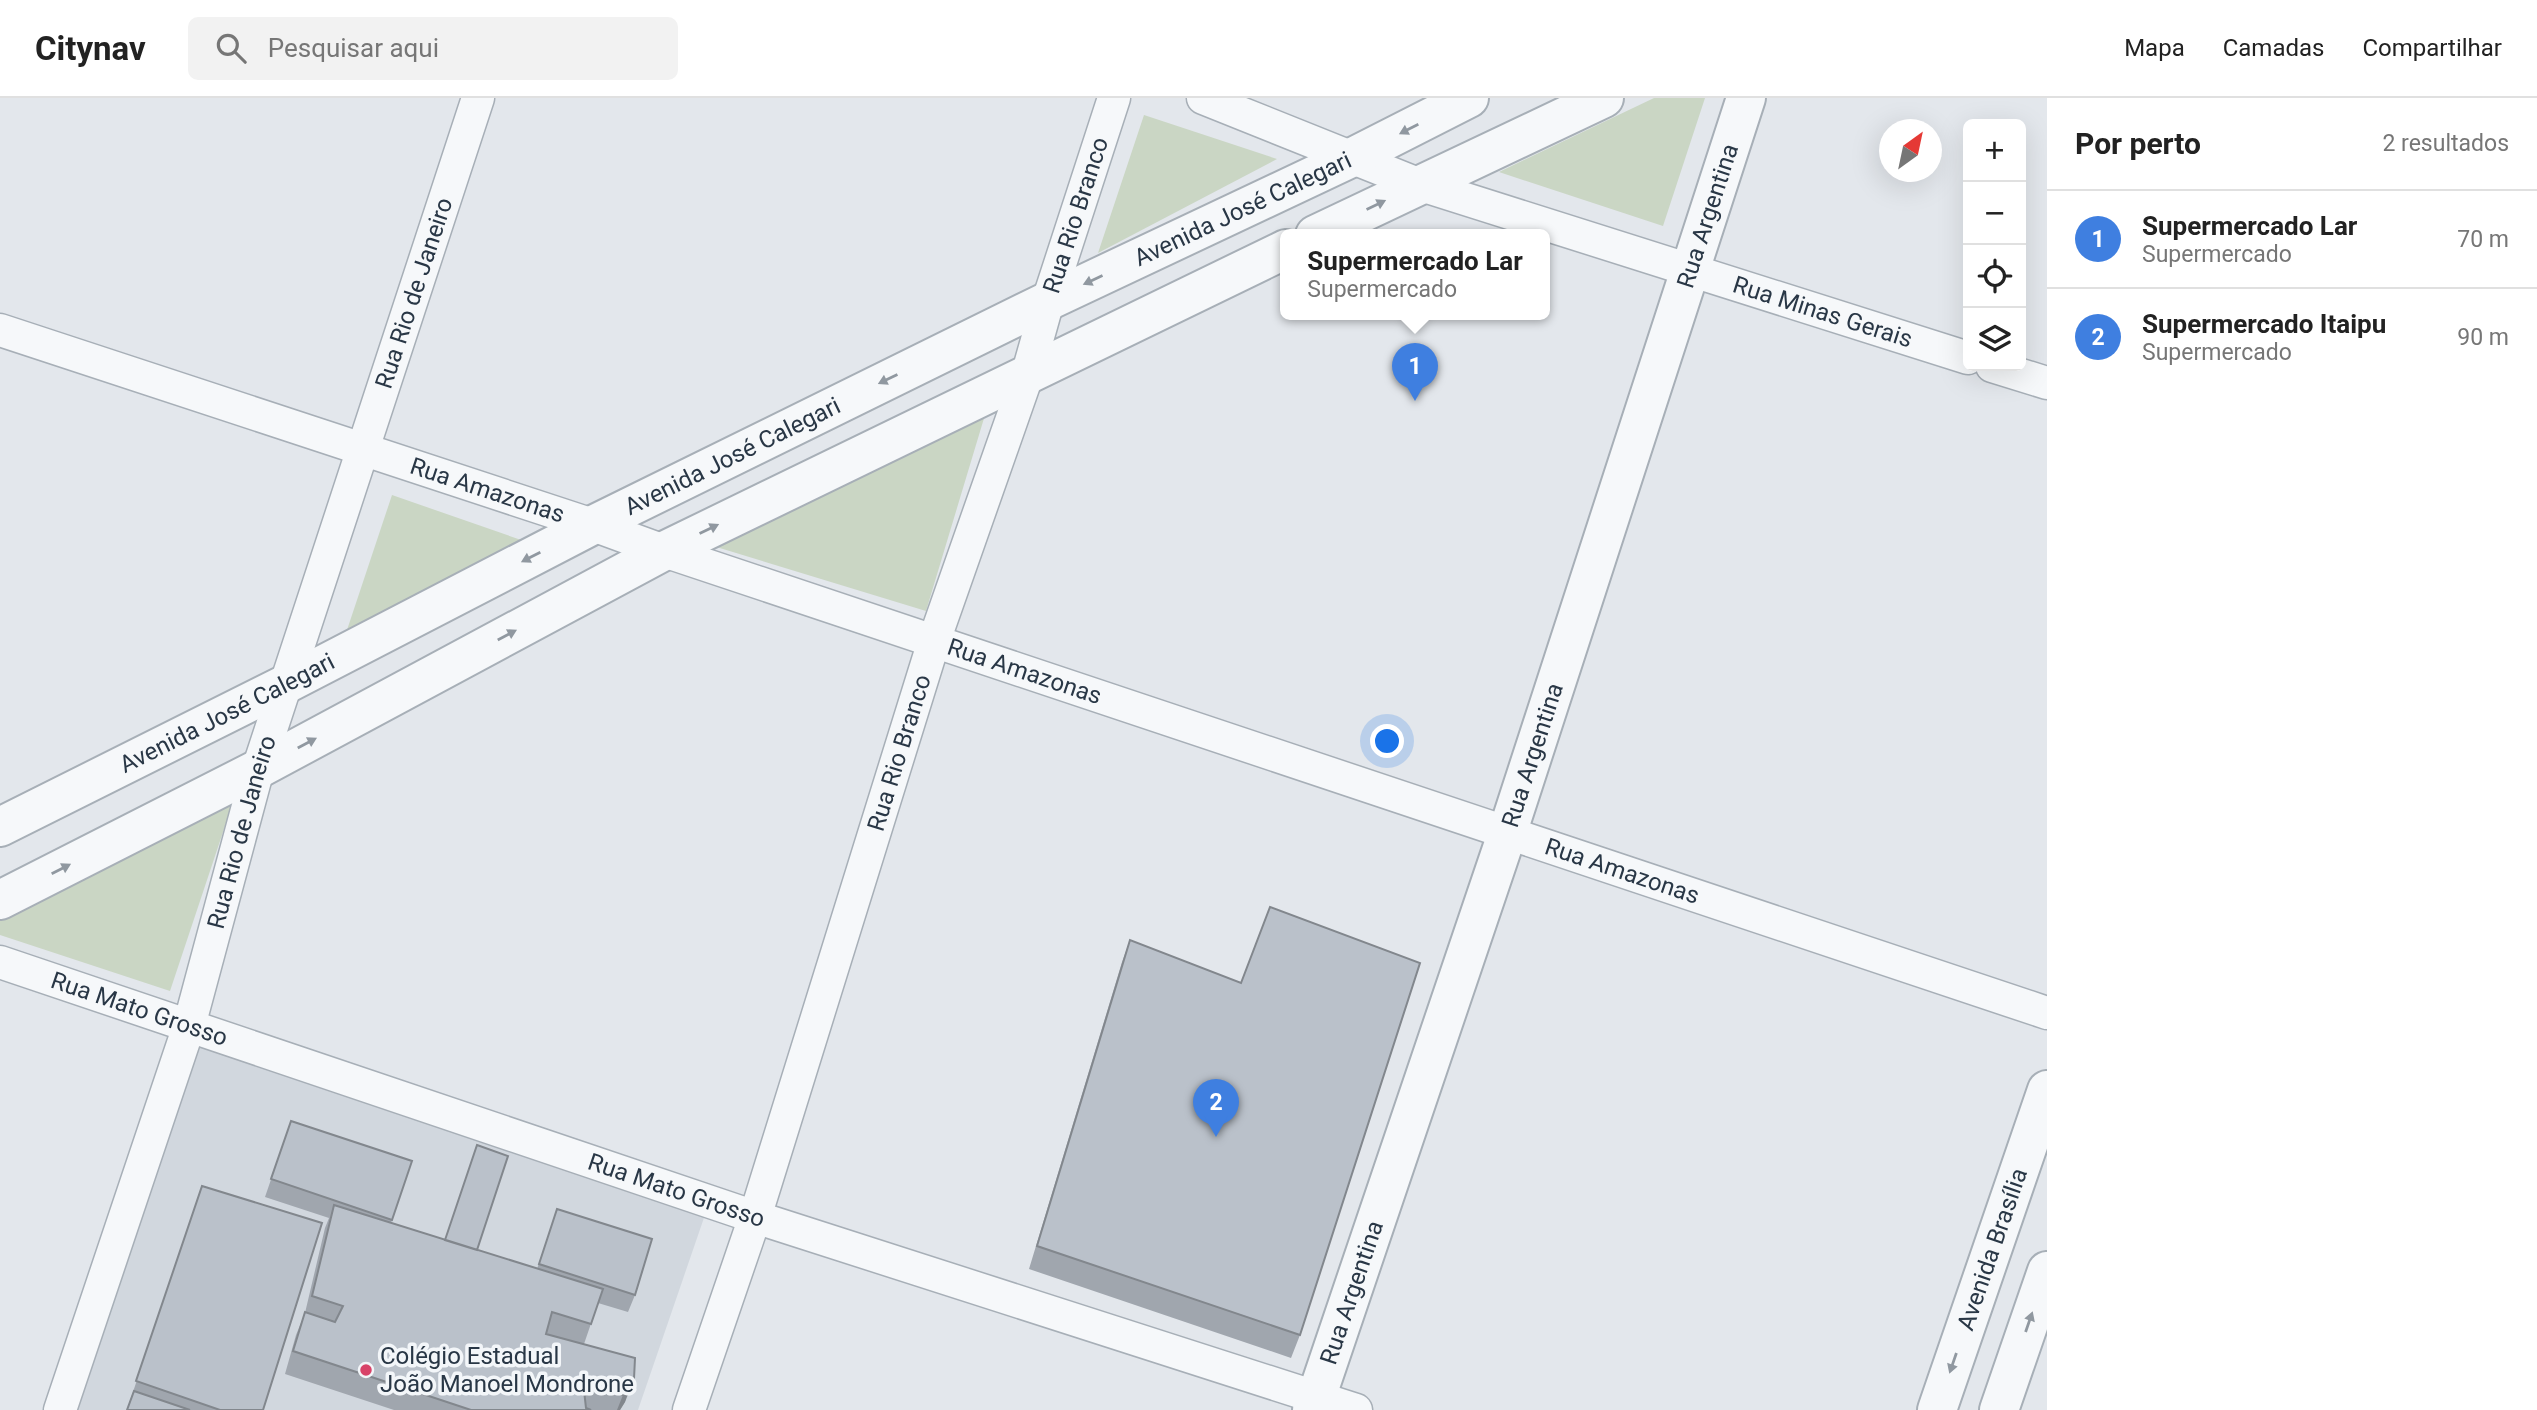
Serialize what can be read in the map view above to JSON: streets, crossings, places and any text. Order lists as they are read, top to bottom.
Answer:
{
  "streets": {
    "street": [
      "Avenida José Calegari",
      "Rua Rio Branco",
      "Rua Argentina",
      "Rua Rio de Janeiro",
      "Rua Minas Gerais",
      "Rua Amazonas",
      "Rua Mato Grosso",
      "Avenida Brasília"
    ]
  },
  "crossings": [
    ["Avenida José Calegari", "Rua Rio Branco"],
    ["Avenida José Calegari", "Rua Rio de Janeiro"],
    ["Avenida José Calegari", "Rua Minas Gerais"],
    ["Avenida José Calegari", "Rua Amazonas"],
    ["Rua Rio Branco", "Rua Amazonas"],
    ["Rua Rio Branco", "Rua Mato Grosso"],
    ["Rua Argentina", "Rua Minas Gerais"],
    ["Rua Argentina", "Rua Amazonas"],
    ["Rua Argentina", "Rua Mato Grosso"],
    ["Rua Rio de Janeiro", "Rua Amazonas"],
    ["Rua Rio de Janeiro", "Rua Mato Grosso"]
  ],
  "places": ["Colégio Estadual João Manoel Mondrone"],
  "north": "top right",
  "page": {
    "header": "Citynav",
    "search": "Pesquisar aqui",
    "nav": ["Mapa", "Camadas", "Compartilhar"],
    "heading": ["Por perto", "2 resultados"],
    "map_buttons": ["+", "−"],
    "list": [
      {
        "mark": "1",
        "name": "Supermercado Lar",
        "note": "Supermercado",
        "value": "70 m"
      },
      {
        "mark": "2",
        "name": "Supermercado Itaipu",
        "note": "Supermercado",
        "value": "90 m"
      }
    ],
    "popup": ["Supermercado Lar", "Supermercado"],
    "pins": ["1", "2"]
  }
}
